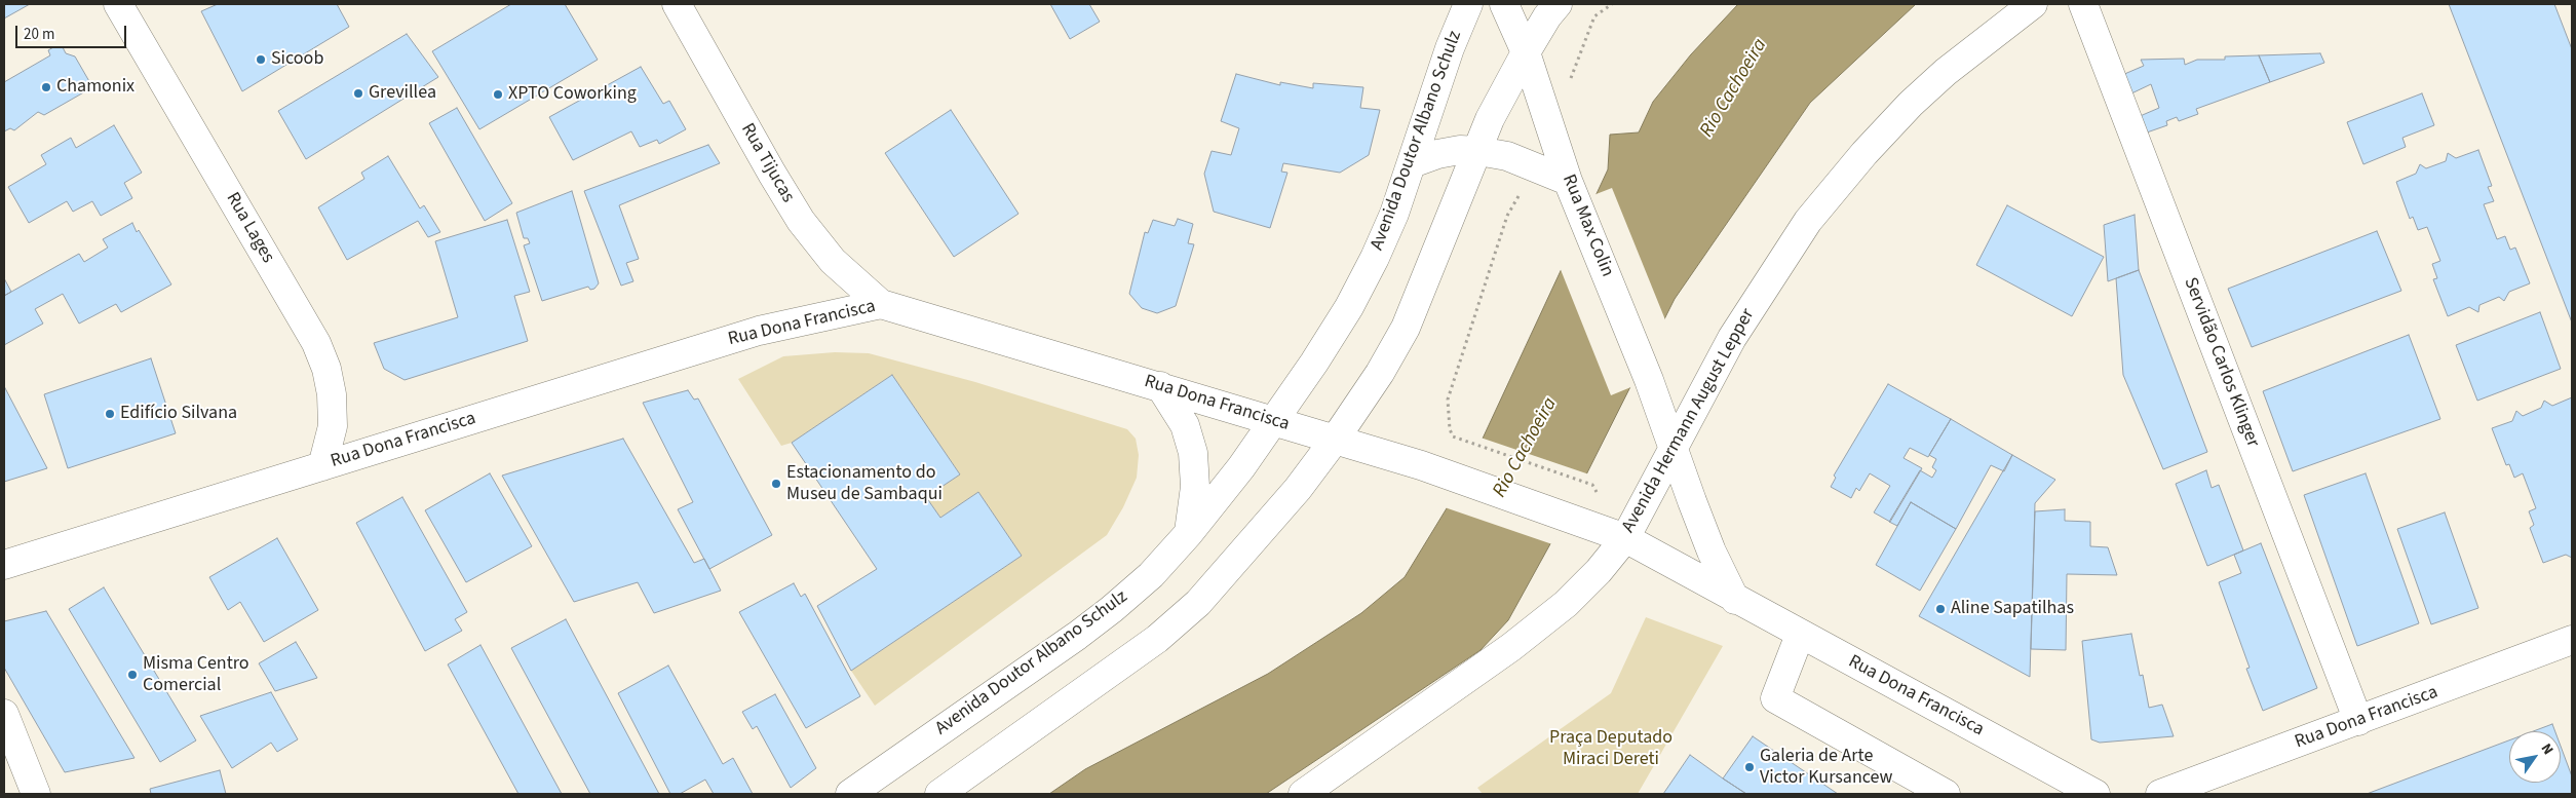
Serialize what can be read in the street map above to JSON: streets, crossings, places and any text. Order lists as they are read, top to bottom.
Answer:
{
  "streets": {
    "main road": [
      "Avenida Doutor Albano Schulz",
      "Rua Tijucas",
      "Rua Max Colin",
      "Rua Lages",
      "Rua Dona Francisca",
      "Servidão Carlos Klinger",
      "Avenida Hermann August Lepper"
    ]
  },
  "crossings": [
    ["Avenida Doutor Albano Schulz", "Rua Dona Francisca"],
    ["Rua Tijucas", "Rua Dona Francisca"],
    ["Rua Max Colin", "Avenida Hermann August Lepper"],
    ["Rua Lages", "Rua Dona Francisca"],
    ["Rua Dona Francisca", "Servidão Carlos Klinger"],
    ["Rua Dona Francisca", "Avenida Hermann August Lepper"]
  ],
  "water": ["Rio Cachoeira"],
  "parks": ["Praça Deputado Miraci Dereti"],
  "places": [
    "Sicoob",
    "Chamonix",
    "Grevillea",
    "XPTO Coworking",
    "Edifício Silvana",
    "Estacionamento do Museu de Sambaqui",
    "Aline Sapatilhas",
    "Misma Centro Comercial",
    "Galeria de Arte Victor Kursancew"
  ],
  "scale_bar": "20 m",
  "north": "top right"
}
